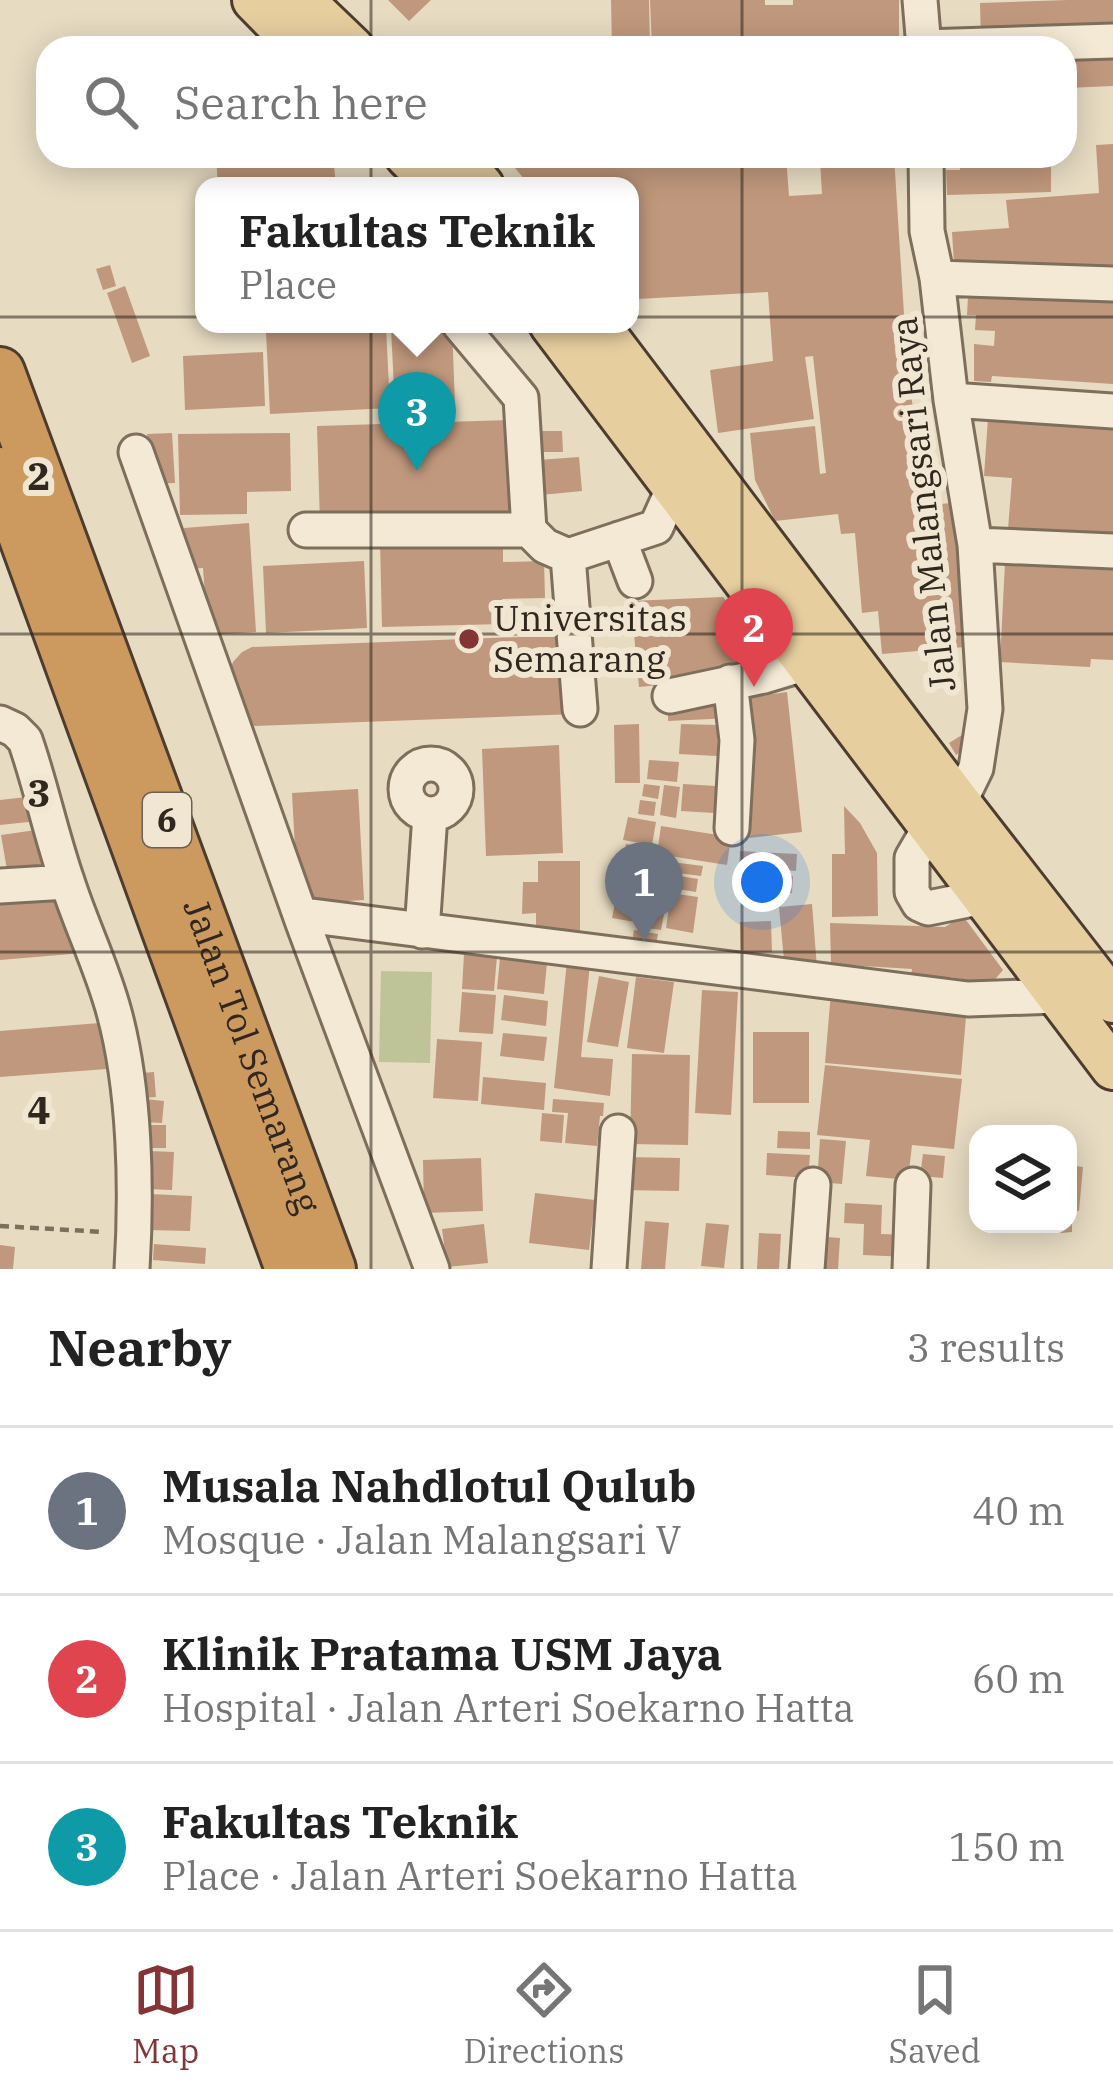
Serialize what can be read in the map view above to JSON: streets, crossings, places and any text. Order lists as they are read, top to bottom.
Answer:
{
  "streets": {
    "highway": ["6", "Jalan Tol Semarang"],
    "street": ["Jalan Malangsari Raya"]
  },
  "places": ["Universitas Semarang"],
  "page": {
    "search": "Search here",
    "popup": ["Fakultas Teknik", "Place"],
    "pins": ["3", "2", "1"],
    "heading": ["Nearby", "3 results"],
    "list": [
      {
        "mark": "1",
        "name": "Musala Nahdlotul Qulub",
        "note": "Mosque · Jalan Malangsari V",
        "value": "40 m"
      },
      {
        "mark": "2",
        "name": "Klinik Pratama USM Jaya",
        "note": "Hospital · Jalan Arteri Soekarno Hatta",
        "value": "60 m"
      },
      {
        "mark": "3",
        "name": "Fakultas Teknik",
        "note": "Place · Jalan Arteri Soekarno Hatta",
        "value": "150 m"
      }
    ],
    "nav": ["Map", "Directions", "Saved"]
  },
  "grid": {
    "rows": ["2", "3", "4"]
  }
}
